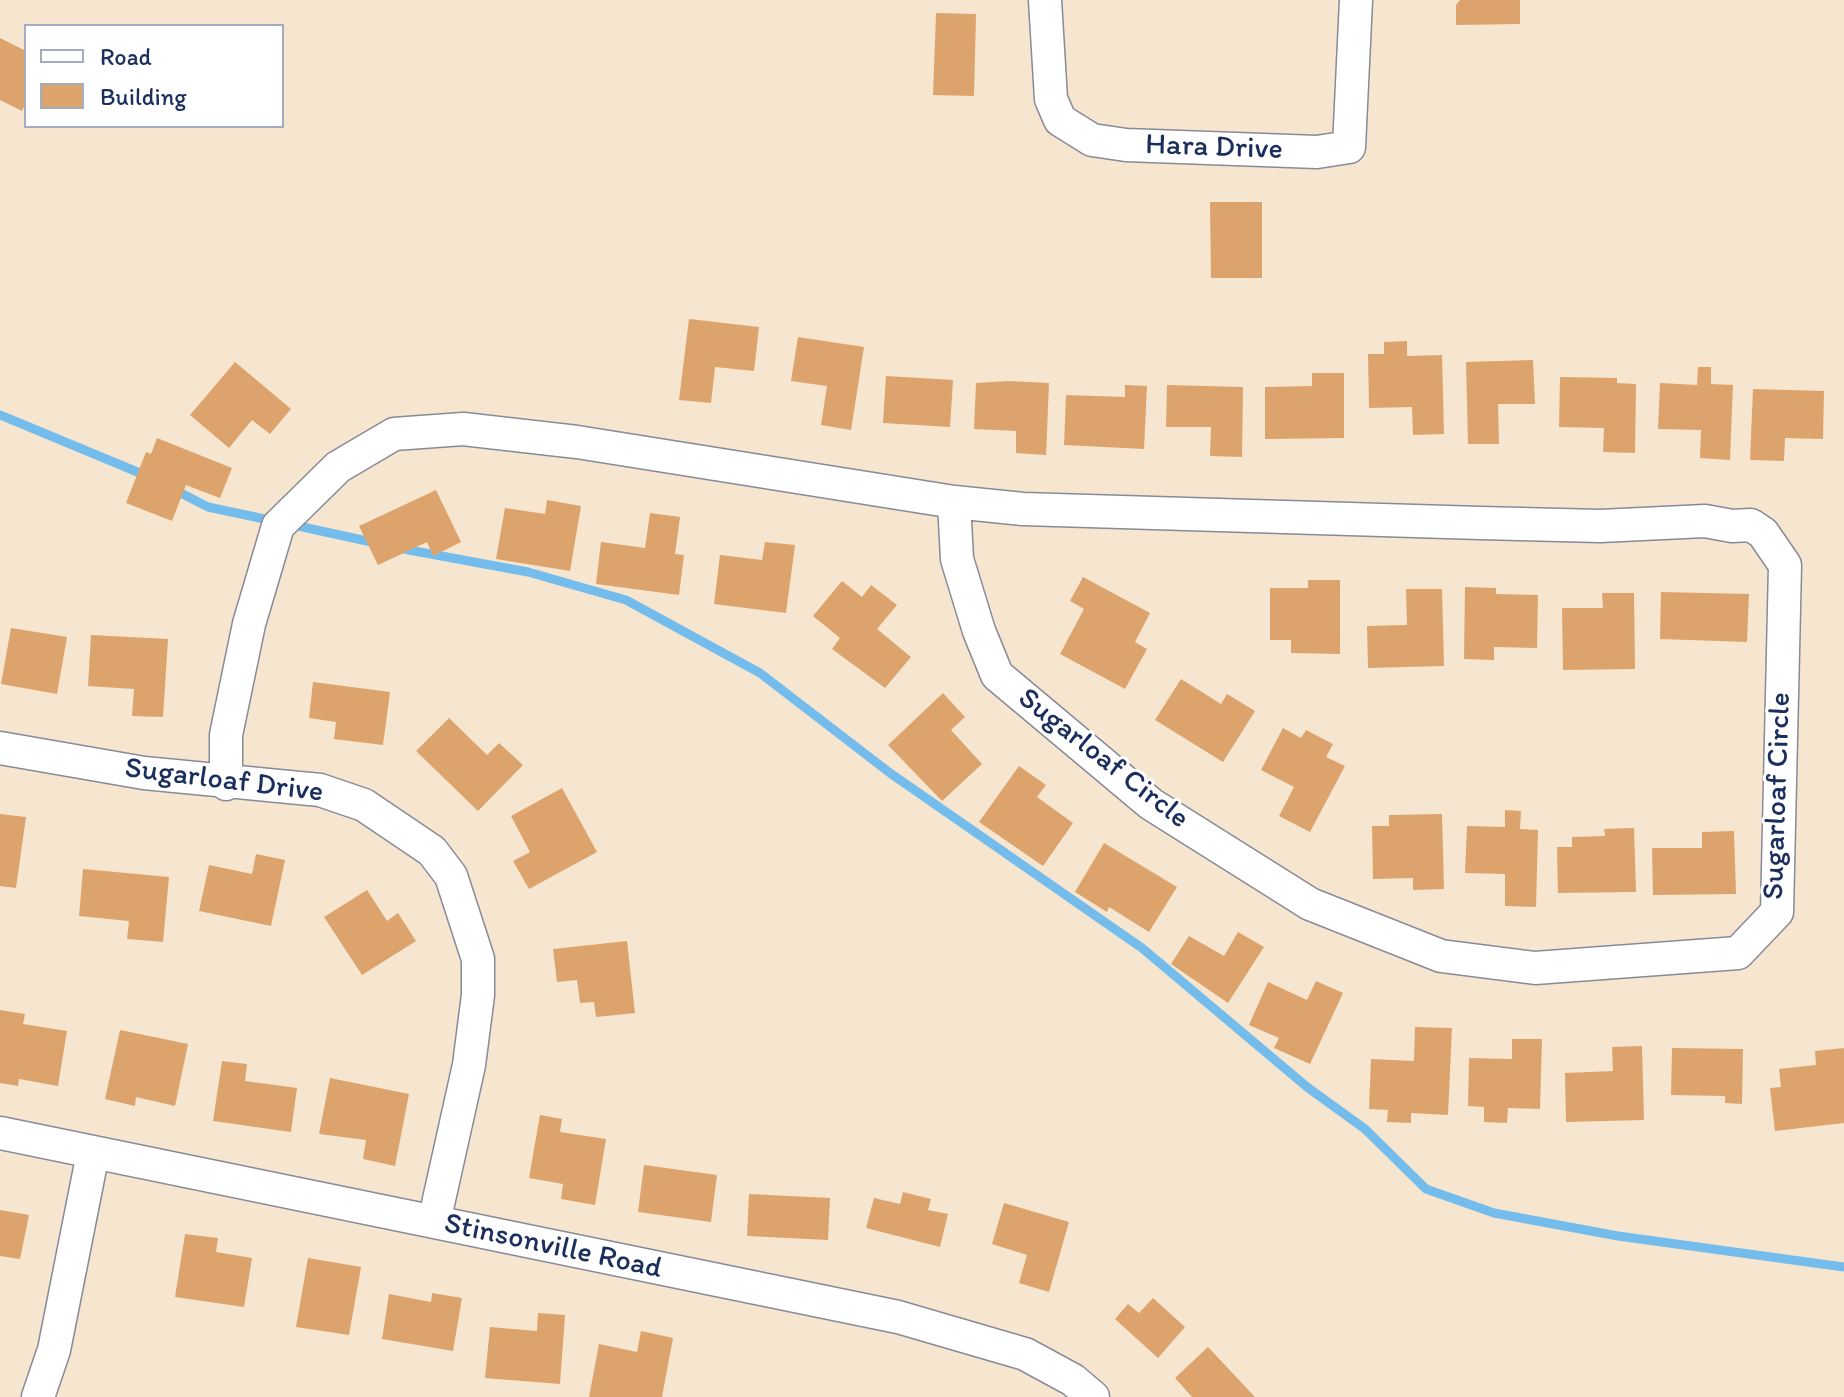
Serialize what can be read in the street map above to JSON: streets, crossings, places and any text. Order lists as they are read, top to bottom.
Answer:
{
  "streets": {
    "street": [
      "Hara Drive",
      "Sugarloaf Circle",
      "Sugarloaf Drive",
      "Stinsonville Road"
    ]
  },
  "crossings": [
    ["Sugarloaf Circle", "Sugarloaf Drive"],
    ["Sugarloaf Drive", "Stinsonville Road"]
  ],
  "legend": ["Road", "Building"]
}
